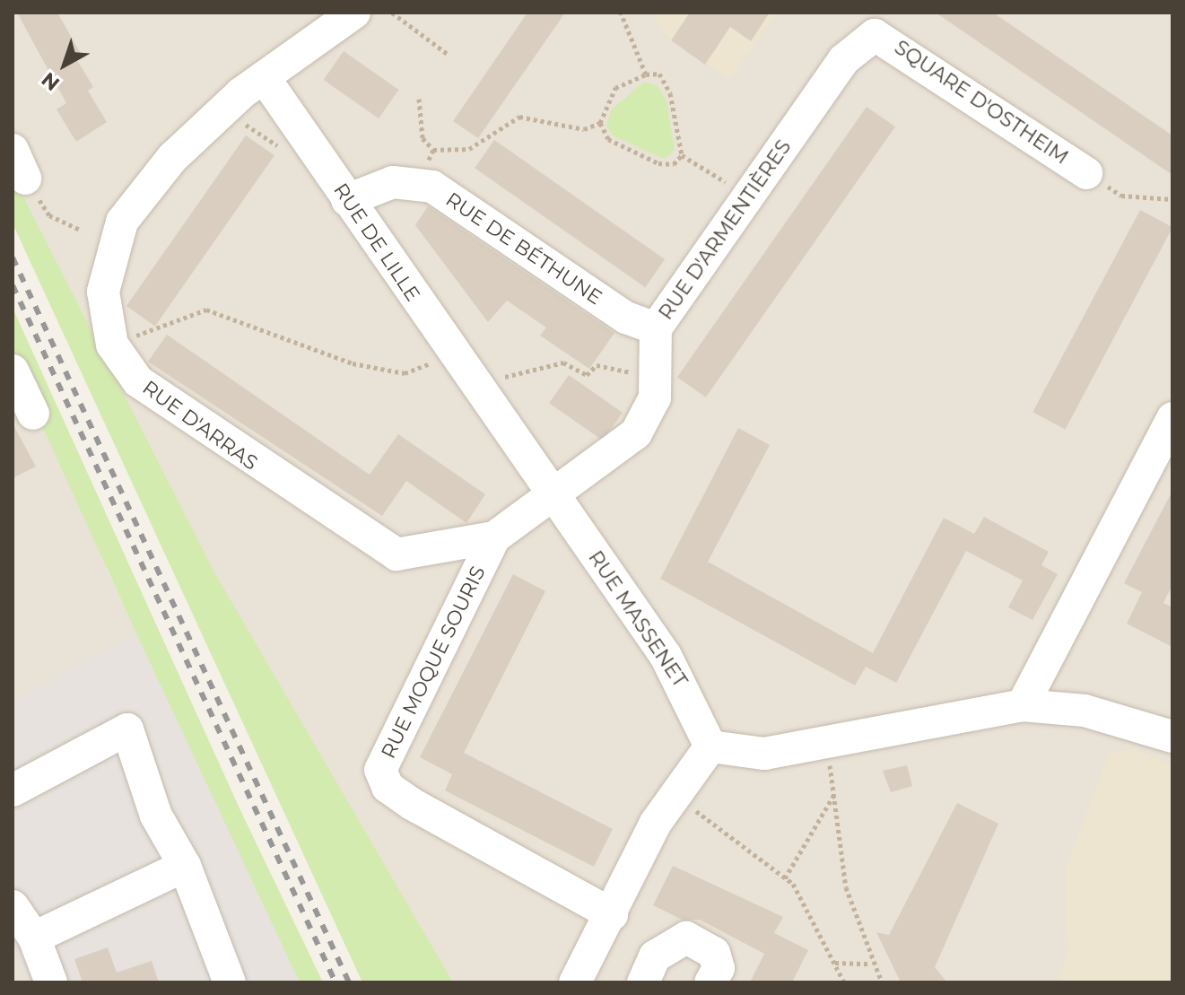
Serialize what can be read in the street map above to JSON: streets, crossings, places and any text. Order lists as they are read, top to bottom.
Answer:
{
  "streets": {
    "street": [
      "SQUARE D'OSTHEIM",
      "RUE D'ARMENTIÈRES",
      "RUE DE LILLE",
      "RUE DE BÉTHUNE",
      "RUE D'ARRAS",
      "RUE MASSENET",
      "RUE MOQUE SOURIS"
    ]
  },
  "crossings": [
    ["SQUARE D'OSTHEIM", "RUE D'ARMENTIÈRES"],
    ["RUE D'ARMENTIÈRES", "RUE DE LILLE"],
    ["RUE D'ARMENTIÈRES", "RUE DE BÉTHUNE"],
    ["RUE D'ARMENTIÈRES", "RUE D'ARRAS"],
    ["RUE D'ARMENTIÈRES", "RUE MASSENET"],
    ["RUE DE LILLE", "RUE DE BÉTHUNE"],
    ["RUE DE LILLE", "RUE D'ARRAS"],
    ["RUE DE LILLE", "RUE MASSENET"],
    ["RUE D'ARRAS", "RUE MASSENET"],
    ["RUE D'ARRAS", "RUE MOQUE SOURIS"]
  ],
  "north": "bottom left"
}
